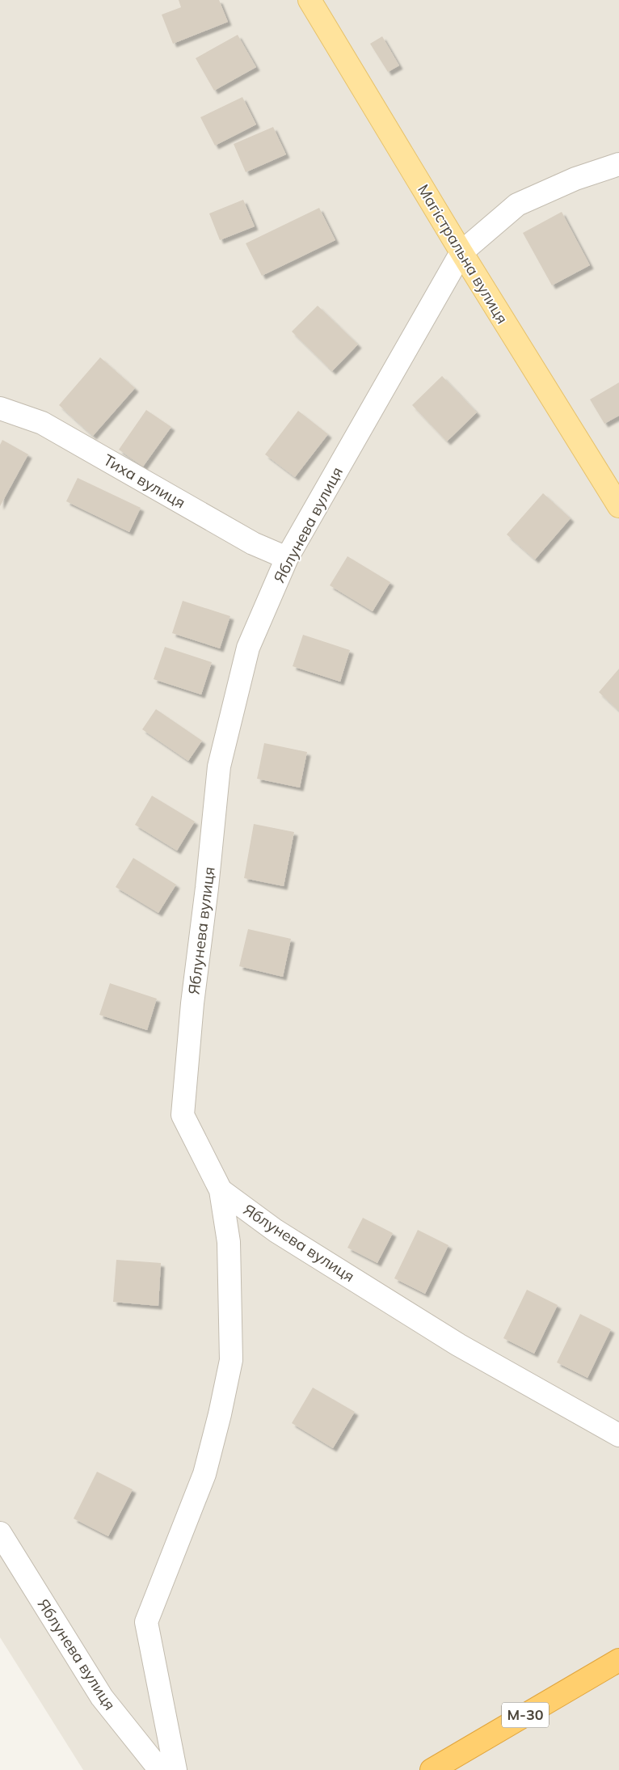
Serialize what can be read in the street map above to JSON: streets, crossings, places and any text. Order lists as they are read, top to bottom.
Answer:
{
  "streets": {
    "highway": ["М-30"],
    "main road": ["Магістральна вулиця"],
    "street": ["Тиха вулиця", "Яблунева вулиця"]
  },
  "crossings": [
    ["Магістральна вулиця", "Яблунева вулиця"],
    ["Тиха вулиця", "Яблунева вулиця"]
  ]
}
